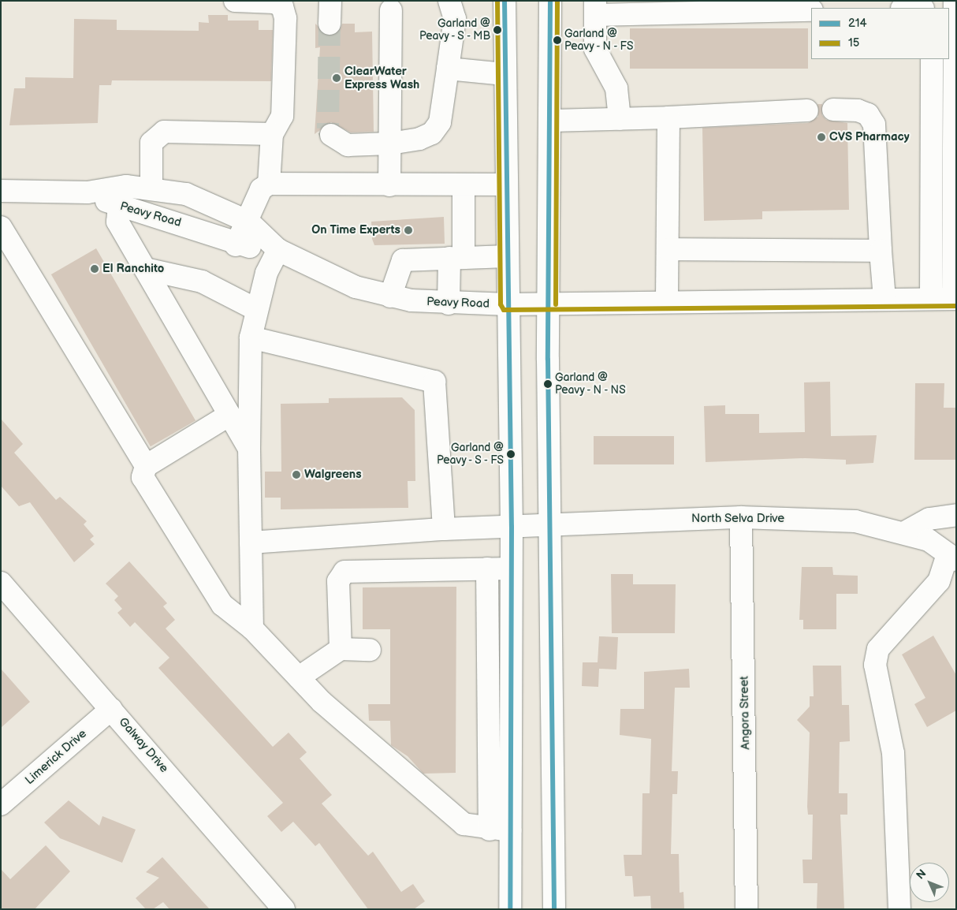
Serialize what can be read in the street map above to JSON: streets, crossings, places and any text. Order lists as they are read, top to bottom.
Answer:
{
  "streets": {
    "street": [
      "Peavy Road",
      "North Selva Drive",
      "Angora Street",
      "Galway Drive",
      "Limerick Drive"
    ]
  },
  "crossings": [
    ["North Selva Drive", "Angora Street"],
    ["Galway Drive", "Limerick Drive"]
  ],
  "places": [
    "Garland @ Peavy - S - MB",
    "Garland @ Peavy - N - FS",
    "ClearWater Express Wash",
    "CVS Pharmacy",
    "On Time Experts",
    "El Ranchito",
    "Garland @ Peavy - N - NS",
    "Garland @ Peavy - S - FS",
    "Walgreens"
  ],
  "lines": ["transit line 214", "transit line 15"],
  "legend": ["214", "15"],
  "north": "top left"
}
